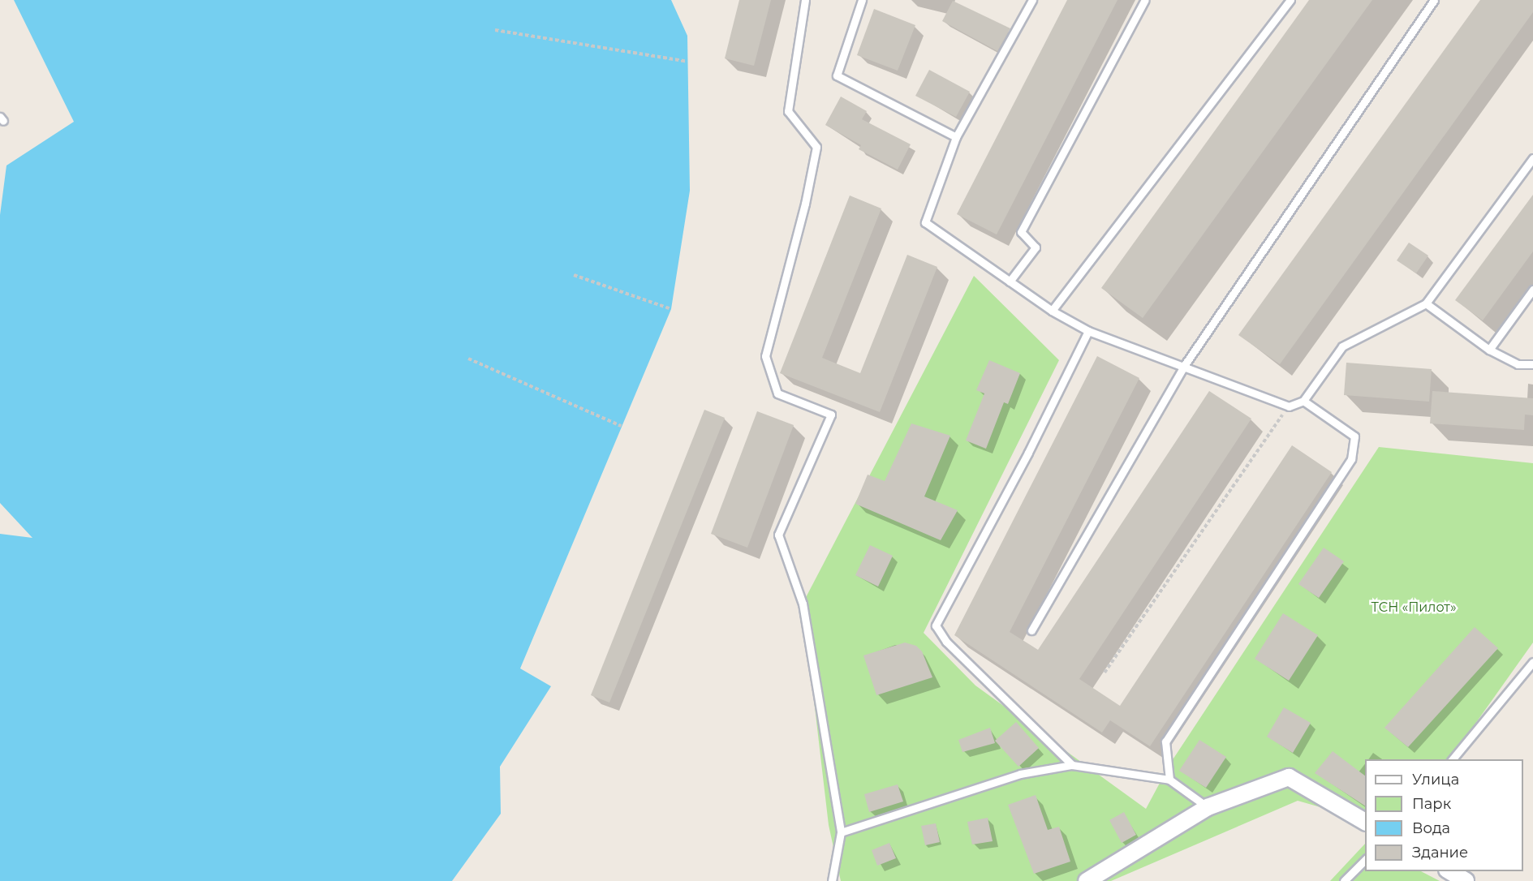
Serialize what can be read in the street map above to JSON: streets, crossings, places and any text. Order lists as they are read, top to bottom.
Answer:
{
  "parks": ["ТСН «Пилот»"],
  "legend": [
    "Улица",
    "Парк",
    "Вода",
    "Здание"
  ]
}
